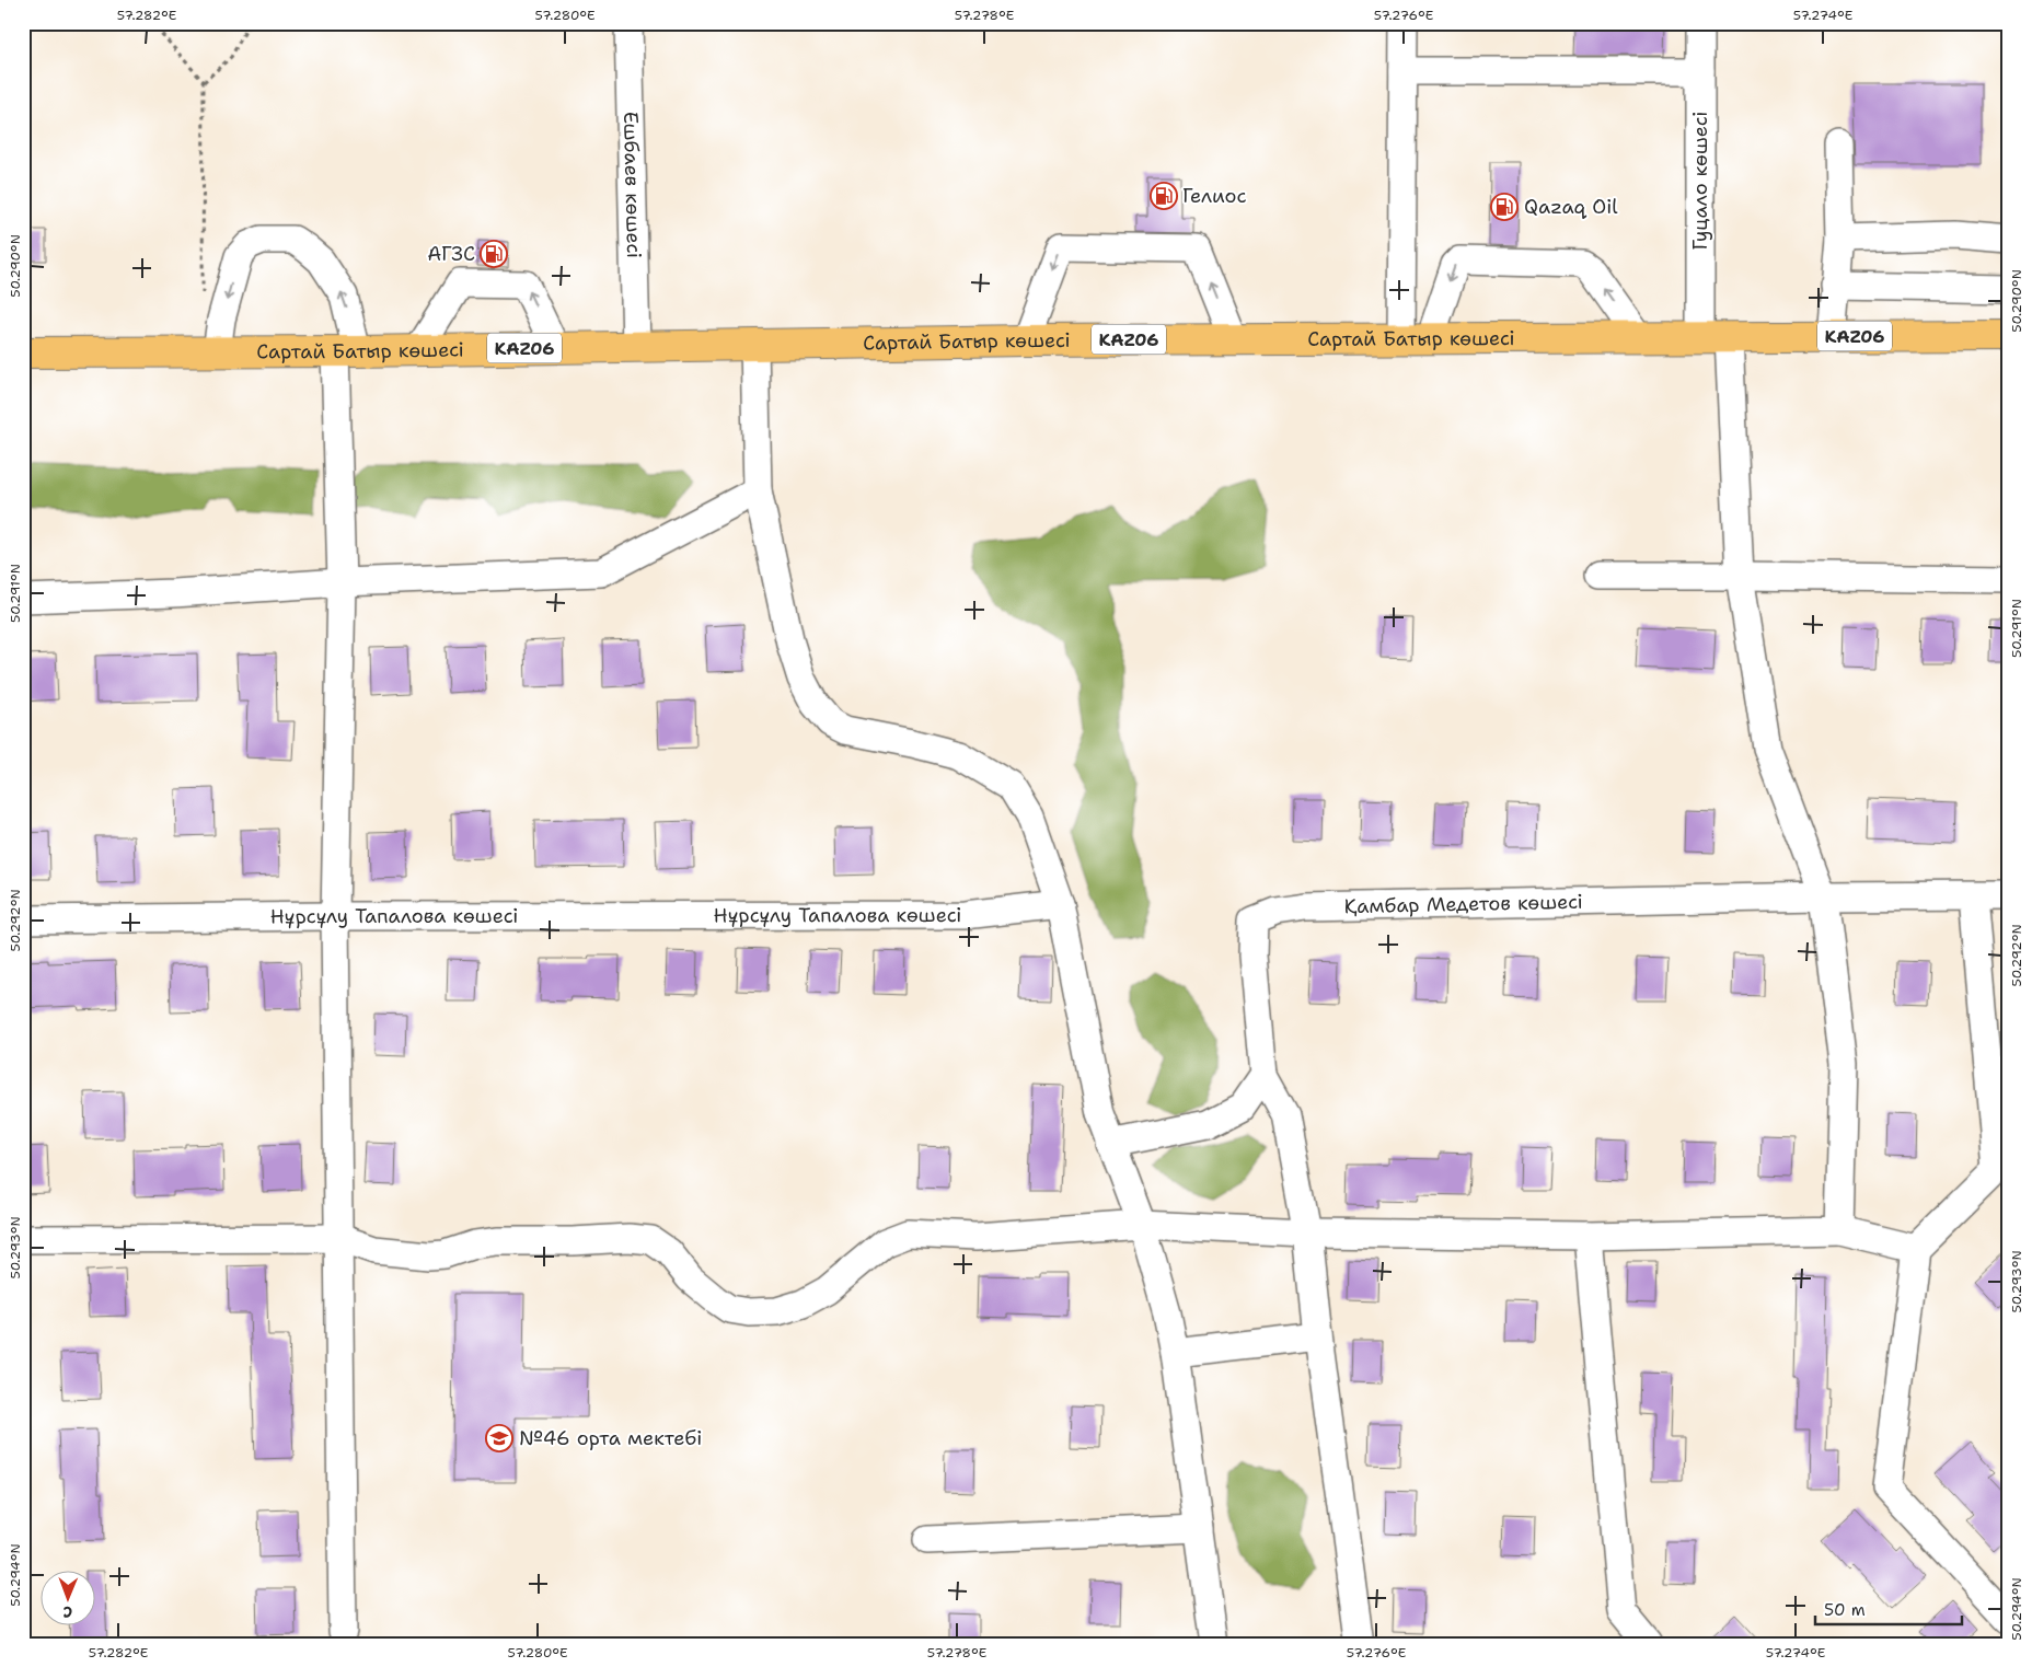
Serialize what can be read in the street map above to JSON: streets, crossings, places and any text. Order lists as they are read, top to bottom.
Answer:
{
  "streets": {
    "highway": ["KАZ06", "Сартай Батыр көшесі"],
    "street": [
      "Гуцало көшесі",
      "Ешбаев көшесі",
      "Қамбар Медетов көшесі",
      "Нұрсұлу Тапалова көшесі"
    ]
  },
  "crossings": [
    ["Гуцало көшесі", "Сартай Батыр көшесі"],
    ["Гуцало көшесі", "Қамбар Медетов көшесі"],
    ["Ешбаев көшесі", "Сартай Батыр көшесі"]
  ],
  "places": {
    "fuel station": ["Гелиос", "Qazaq Oil", "АГЗС"],
    "school or university": ["№46 орта мектебі"]
  },
  "scale_bar": "50 m",
  "north": "bottom",
  "coordinates": [
    "57.282°E",
    "57.280°E",
    "57.278°E",
    "57.276°E",
    "57.274°E",
    "50.290°N",
    "50.291°N",
    "50.292°N",
    "50.293°N",
    "50.294°N"
  ]
}
